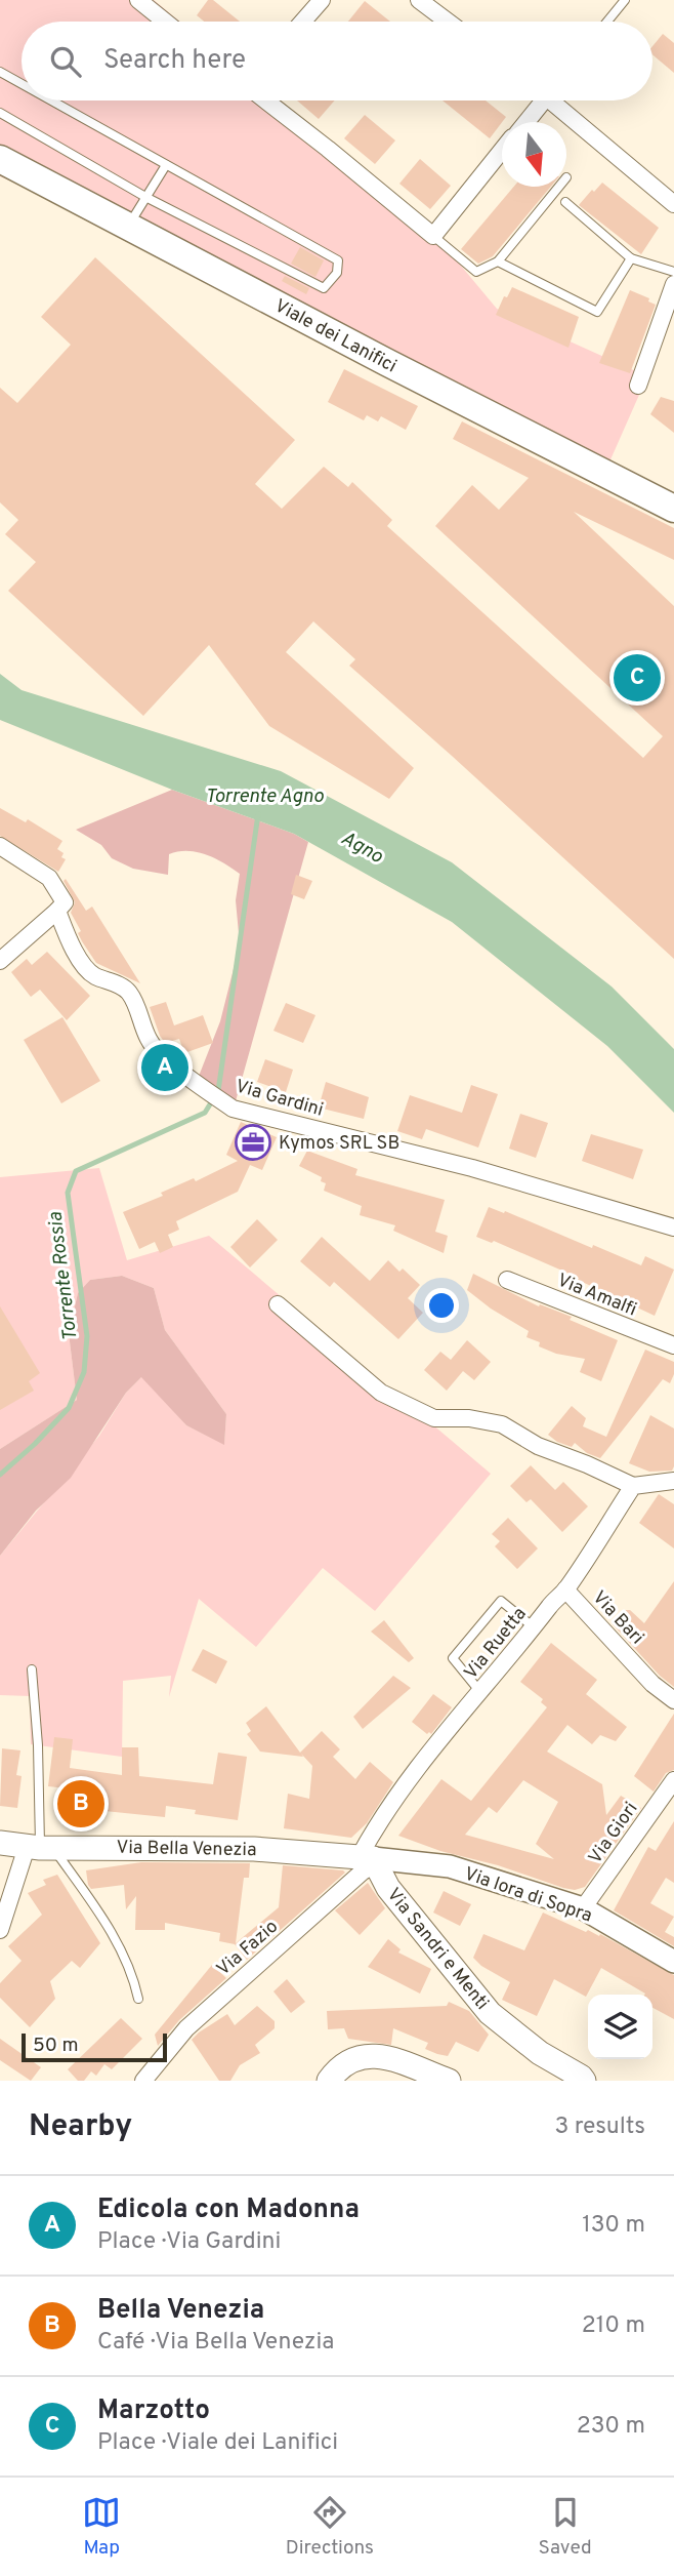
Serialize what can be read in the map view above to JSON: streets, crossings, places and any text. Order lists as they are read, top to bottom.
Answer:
{
  "streets": {
    "main road": ["Viale dei Lanifici", "Via Bella Venezia", "Via Sandri e Menti"],
    "street": [
      "Via Gardini",
      "Via Amalfi",
      "Via Bari",
      "Via Ruetta",
      "Via Giori",
      "Via lora di Sopra",
      "Via Fazio"
    ]
  },
  "crossings": [
    ["Via Bari", "Via Ruetta"],
    ["Via Ruetta", "Via Bella Venezia"],
    ["Via Ruetta", "Via lora di Sopra"],
    ["Via Ruetta", "Via Fazio"],
    ["Via Ruetta", "Via Sandri e Menti"],
    ["Via Giori", "Via lora di Sopra"],
    ["Via Bella Venezia", "Via lora di Sopra"],
    ["Via Bella Venezia", "Via Fazio"],
    ["Via Bella Venezia", "Via Sandri e Menti"],
    ["Via lora di Sopra", "Via Fazio"],
    ["Via lora di Sopra", "Via Sandri e Menti"],
    ["Via Fazio", "Via Sandri e Menti"]
  ],
  "water": ["Torrente Agno", "Agno", "Torrente Rossia"],
  "places": {
    "office": ["Kymos SRL SB"]
  },
  "scale_bar": "50 m",
  "north": "bottom",
  "page": {
    "search": "Search here",
    "pins": ["C", "A", "B"],
    "scale": "50 m",
    "heading": ["Nearby", "3 results"],
    "list": [
      {
        "mark": "A",
        "name": "Edicola con Madonna",
        "note": "Place · Via Gardini",
        "value": "130 m"
      },
      {
        "mark": "B",
        "name": "Bella Venezia",
        "note": "Café · Via Bella Venezia",
        "value": "210 m"
      },
      {
        "mark": "C",
        "name": "Marzotto",
        "note": "Place · Viale dei Lanifici",
        "value": "230 m"
      }
    ],
    "nav": ["Map", "Directions", "Saved"]
  }
}
